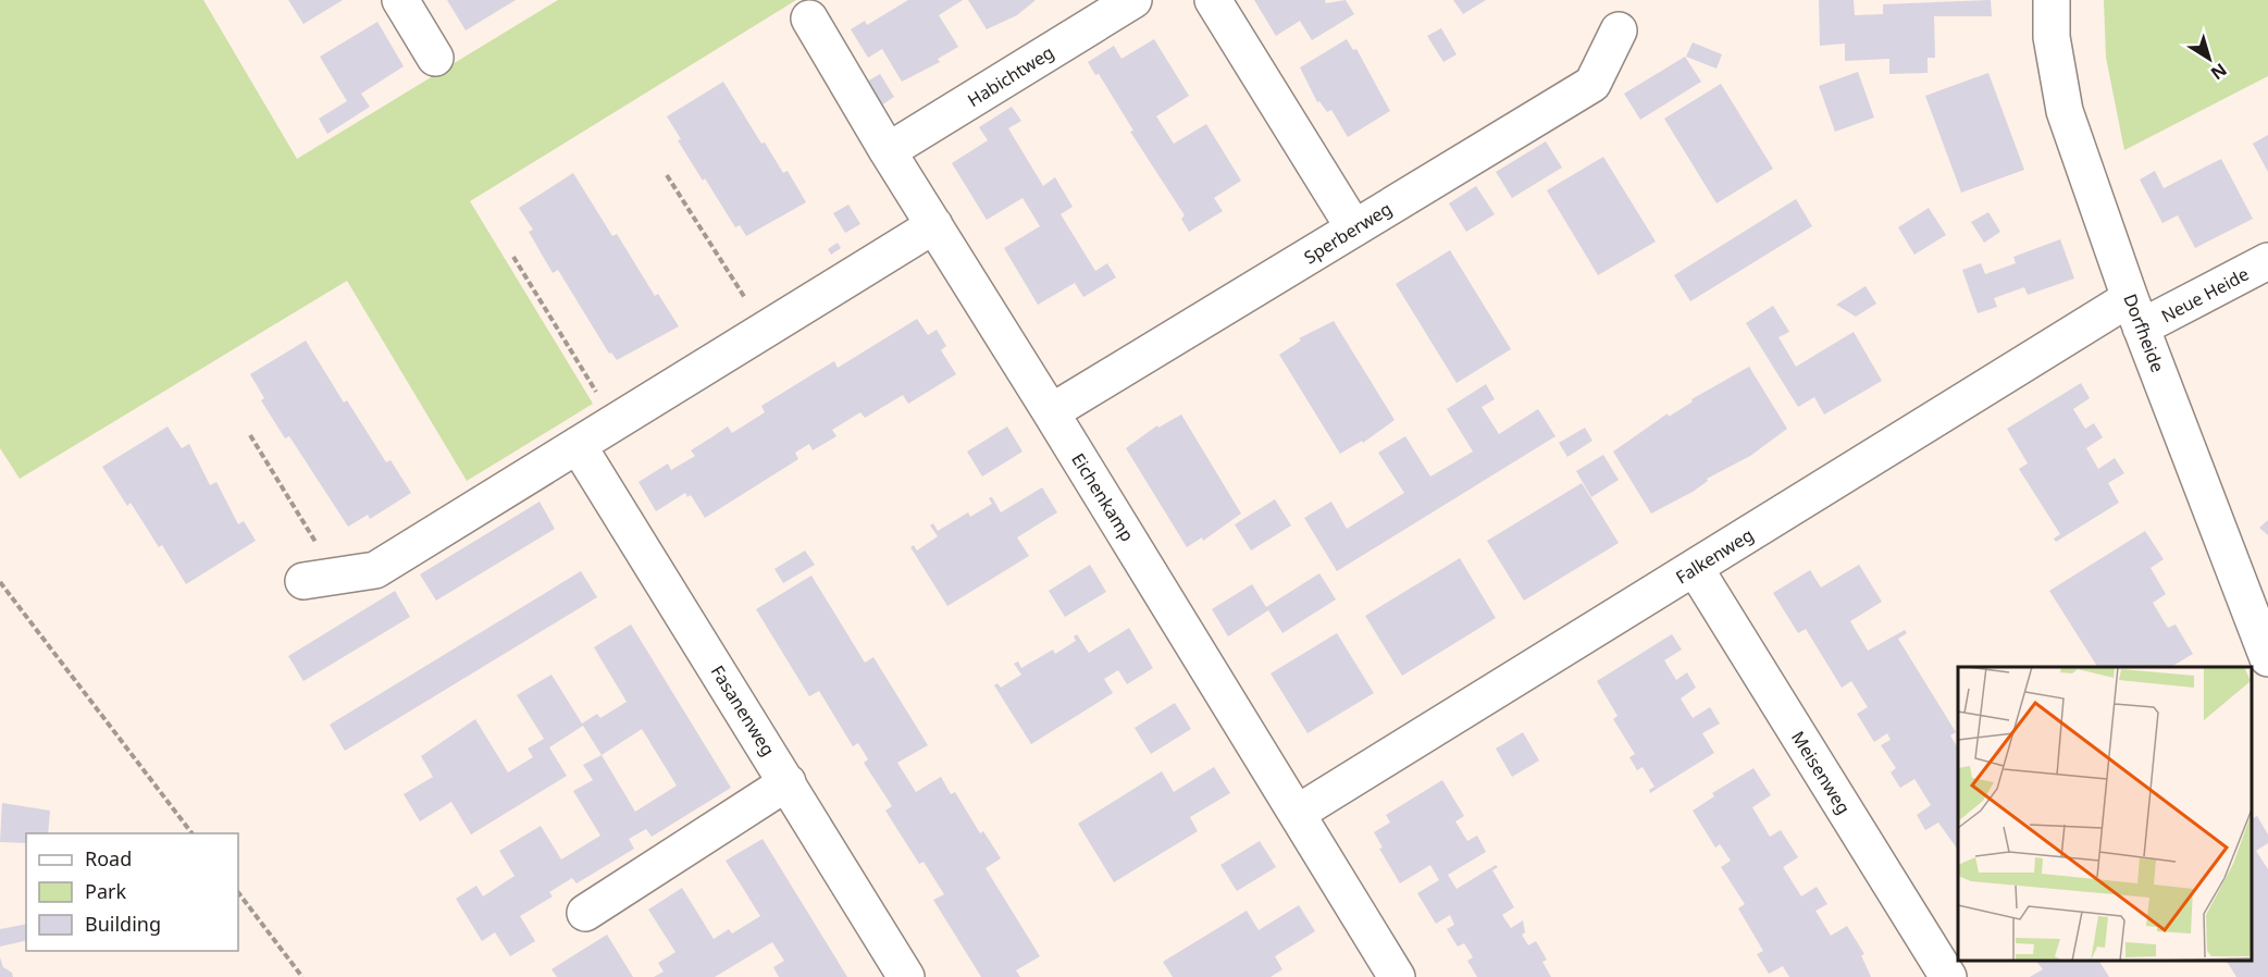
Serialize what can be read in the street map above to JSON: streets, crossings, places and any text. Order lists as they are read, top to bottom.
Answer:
{
  "streets": {
    "street": [
      "Habichtweg",
      "Sperberweg",
      "Neue Heide",
      "Dorfheide",
      "Eichenkamp",
      "Falkenweg",
      "Fasanenweg",
      "Meisenweg"
    ]
  },
  "crossings": [
    ["Habichtweg", "Eichenkamp"],
    ["Sperberweg", "Eichenkamp"],
    ["Neue Heide", "Dorfheide"],
    ["Neue Heide", "Falkenweg"],
    ["Dorfheide", "Falkenweg"],
    ["Eichenkamp", "Falkenweg"],
    ["Falkenweg", "Meisenweg"]
  ],
  "legend": ["Road", "Park", "Building"],
  "north": "bottom right"
}
